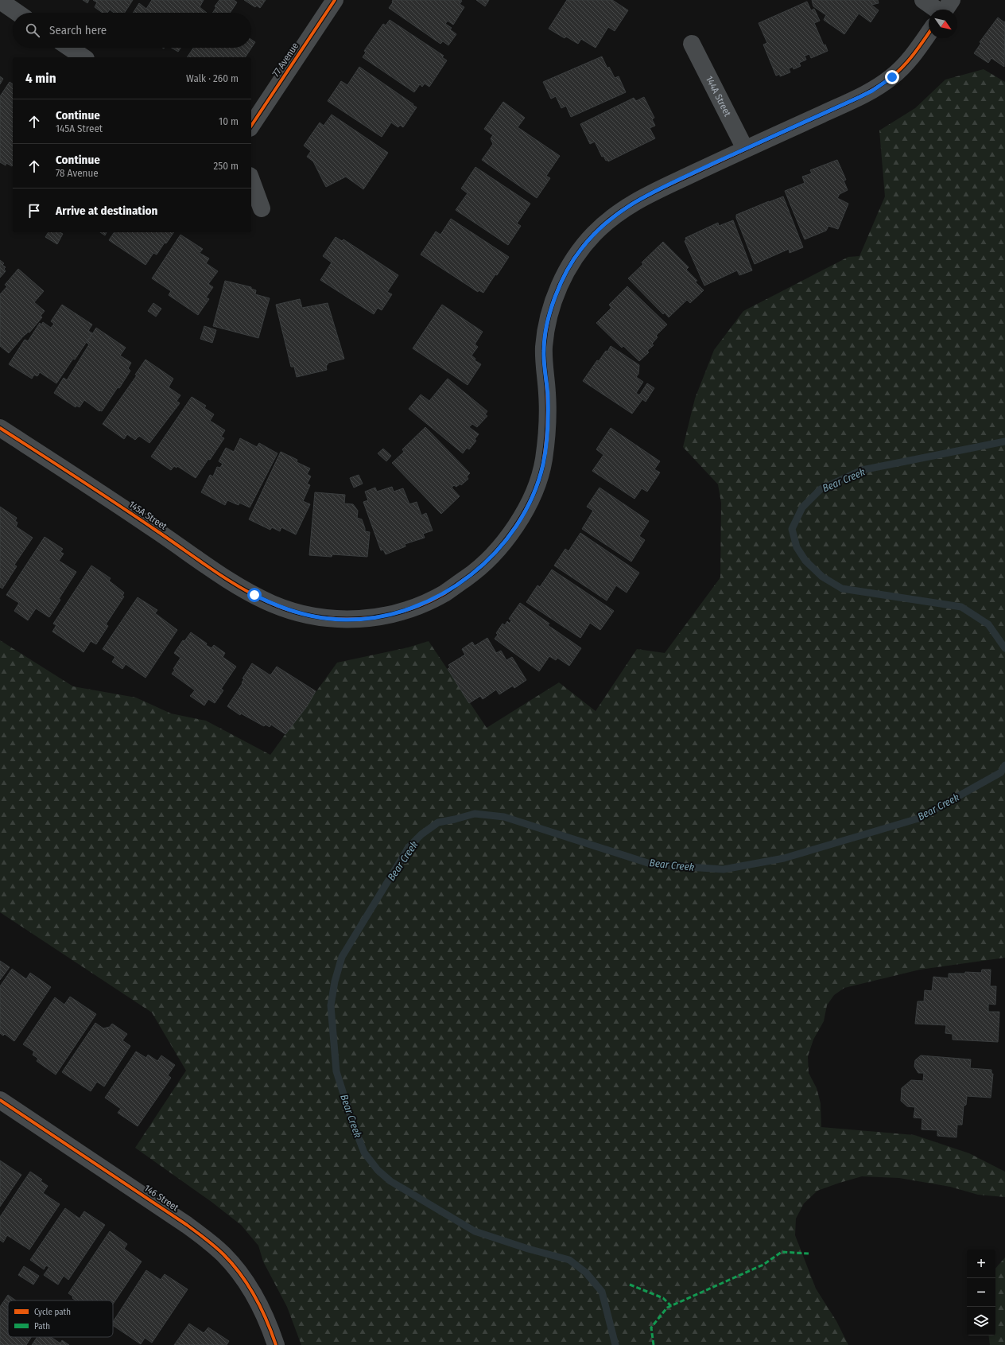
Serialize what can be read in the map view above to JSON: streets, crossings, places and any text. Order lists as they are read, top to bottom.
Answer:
{
  "streets": {
    "street": [
      "77 Avenue",
      "144A Street",
      "145A Street",
      "146 Street"
    ]
  },
  "crossings": [
    ["144A Street", "145A Street"]
  ],
  "water": ["Bear Creek"],
  "legend": ["Cycle path", "Path"],
  "north": "bottom right",
  "page": {
    "search": "Search here",
    "heading": ["4 min", "Walk · 260 m"],
    "list": [
      ["Continue", "145A Street", "10 m"],
      ["Continue", "78 Avenue", "250 m"],
      "Arrive at destination"
    ],
    "map_buttons": ["+", "−"]
  }
}
